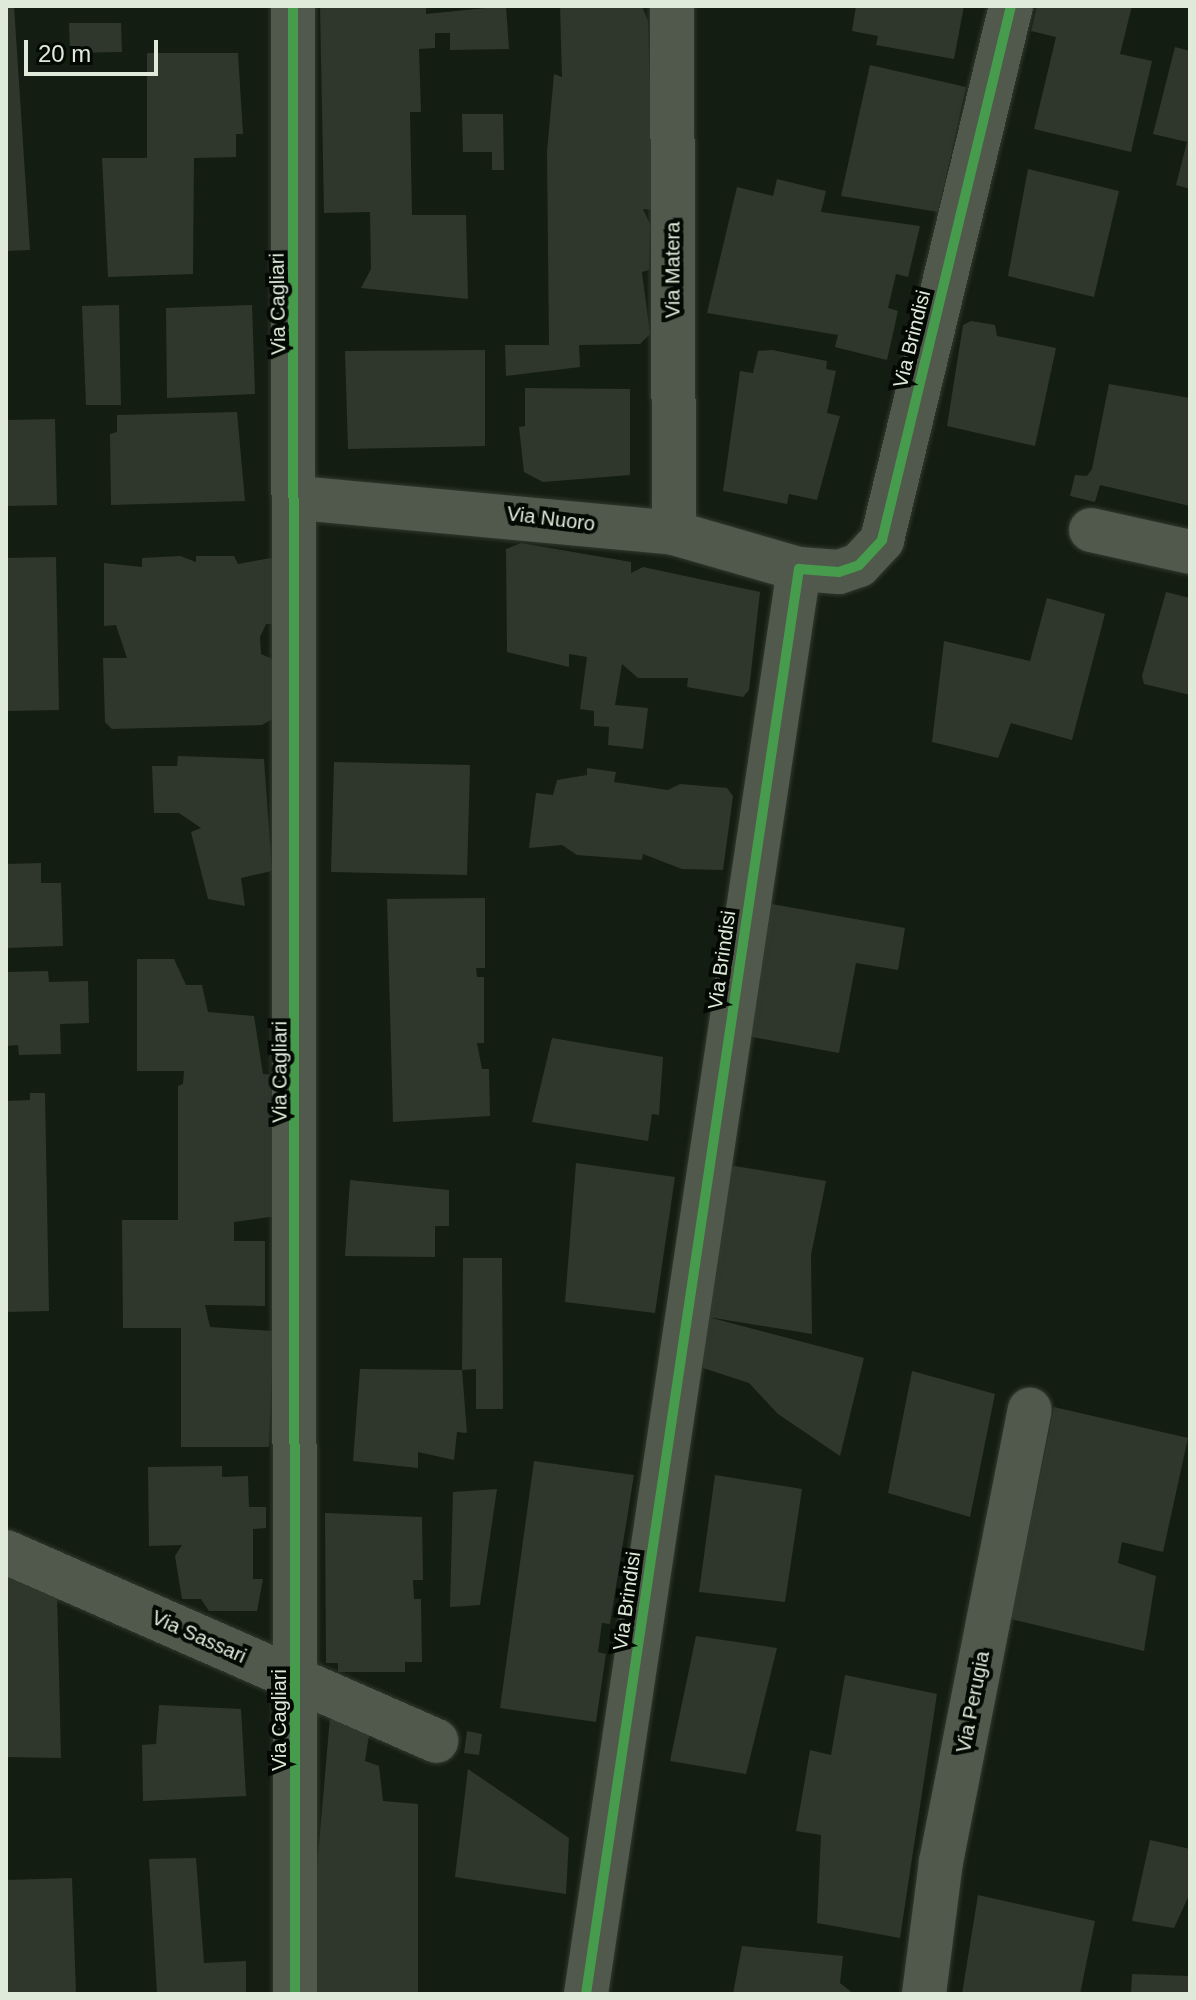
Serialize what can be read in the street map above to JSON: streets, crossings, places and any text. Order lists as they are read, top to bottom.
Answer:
{
  "streets": {
    "street": [
      "Via Matera",
      "Via Cagliari",
      "Via Brindisi",
      "Via Nuoro",
      "Via Sassari",
      "Via Perugia"
    ]
  },
  "crossings": [
    ["Via Matera", "Via Nuoro"],
    ["Via Cagliari", "Via Nuoro"],
    ["Via Cagliari", "Via Sassari"],
    ["Via Brindisi", "Via Nuoro"]
  ],
  "scale_bar": "20 m"
}
